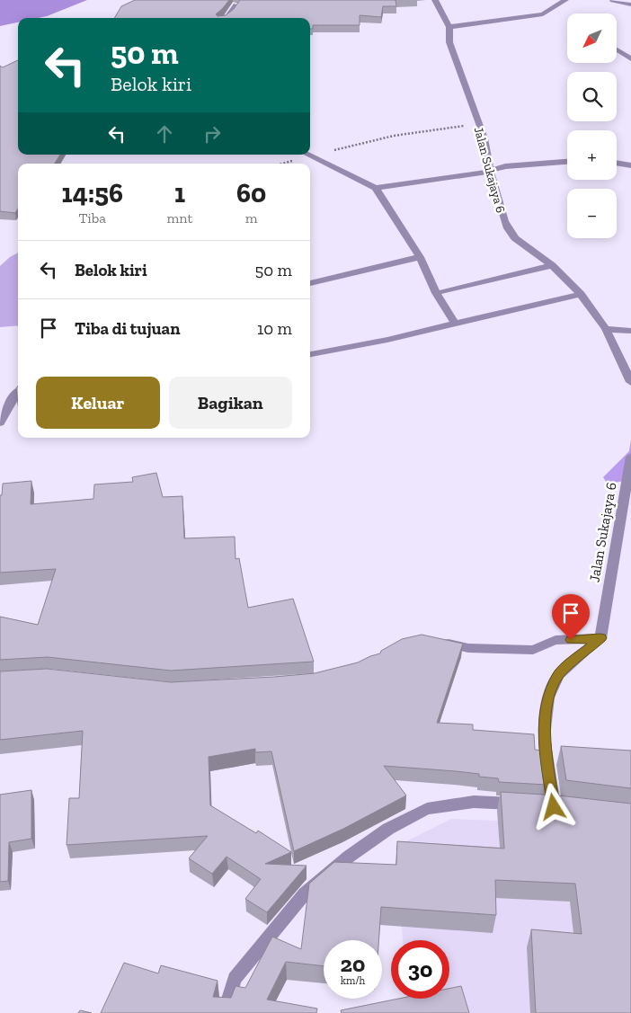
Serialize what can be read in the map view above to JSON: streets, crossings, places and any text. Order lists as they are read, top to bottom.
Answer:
{
  "streets": {
    "street": ["Jalan Sukajaya 6"]
  },
  "north": "bottom left",
  "page": {
    "map_buttons": ["+", "−"],
    "turn": ["50 m", "Belok kiri"],
    "eta": [
      "14:56",
      "Tiba",
      "1",
      "mnt",
      "60",
      "m"
    ],
    "list": [
      {
        "name": "Belok kiri",
        "value": "50 m"
      },
      {
        "name": "Tiba di tujuan",
        "value": "10 m"
      }
    ],
    "buttons": ["Keluar", "Bagikan"],
    "speed": "20 km/h",
    "limit": "30"
  }
}
